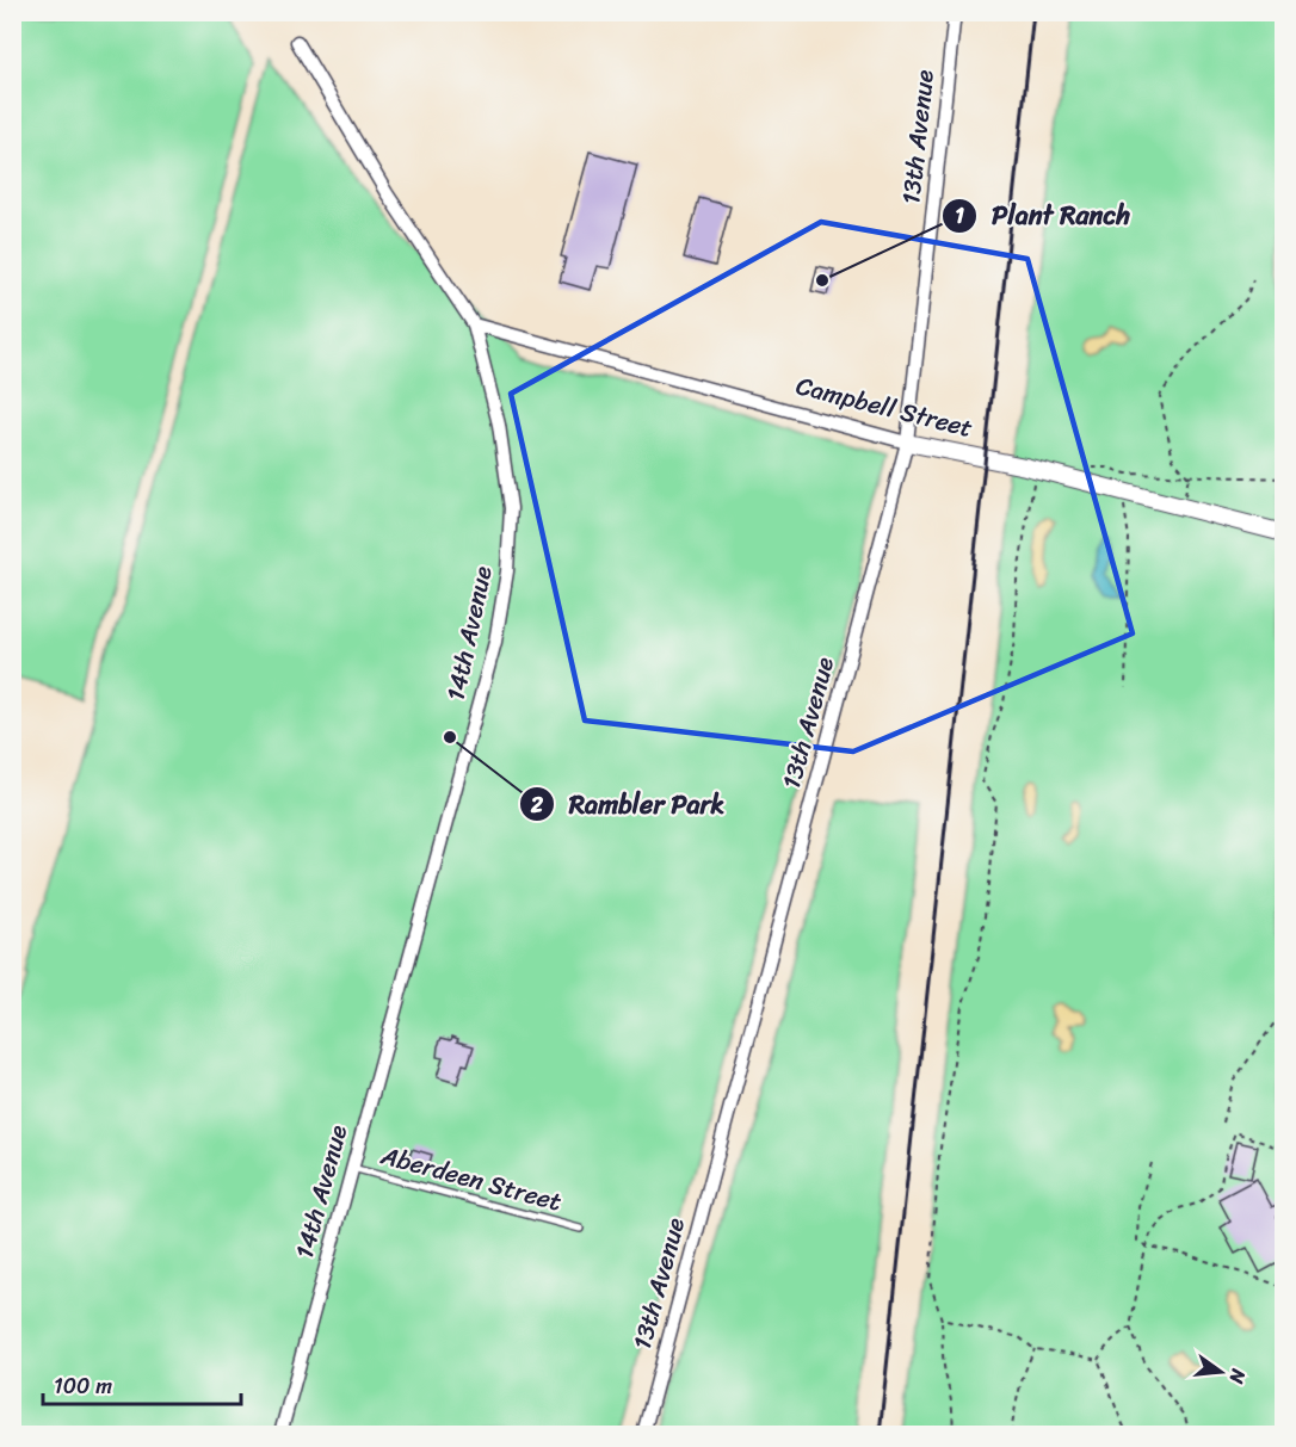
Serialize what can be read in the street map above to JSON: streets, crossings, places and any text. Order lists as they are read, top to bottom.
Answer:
{
  "streets": {
    "street": ["13th Avenue", "Campbell Street", "14th Avenue"],
    "lane": ["Aberdeen Street"]
  },
  "crossings": [
    ["13th Avenue", "Campbell Street"],
    ["Campbell Street", "14th Avenue"],
    ["14th Avenue", "Aberdeen Street"]
  ],
  "places": ["Plant Ranch", "Rambler Park"],
  "scale_bar": "100 m",
  "north": "right"
}
